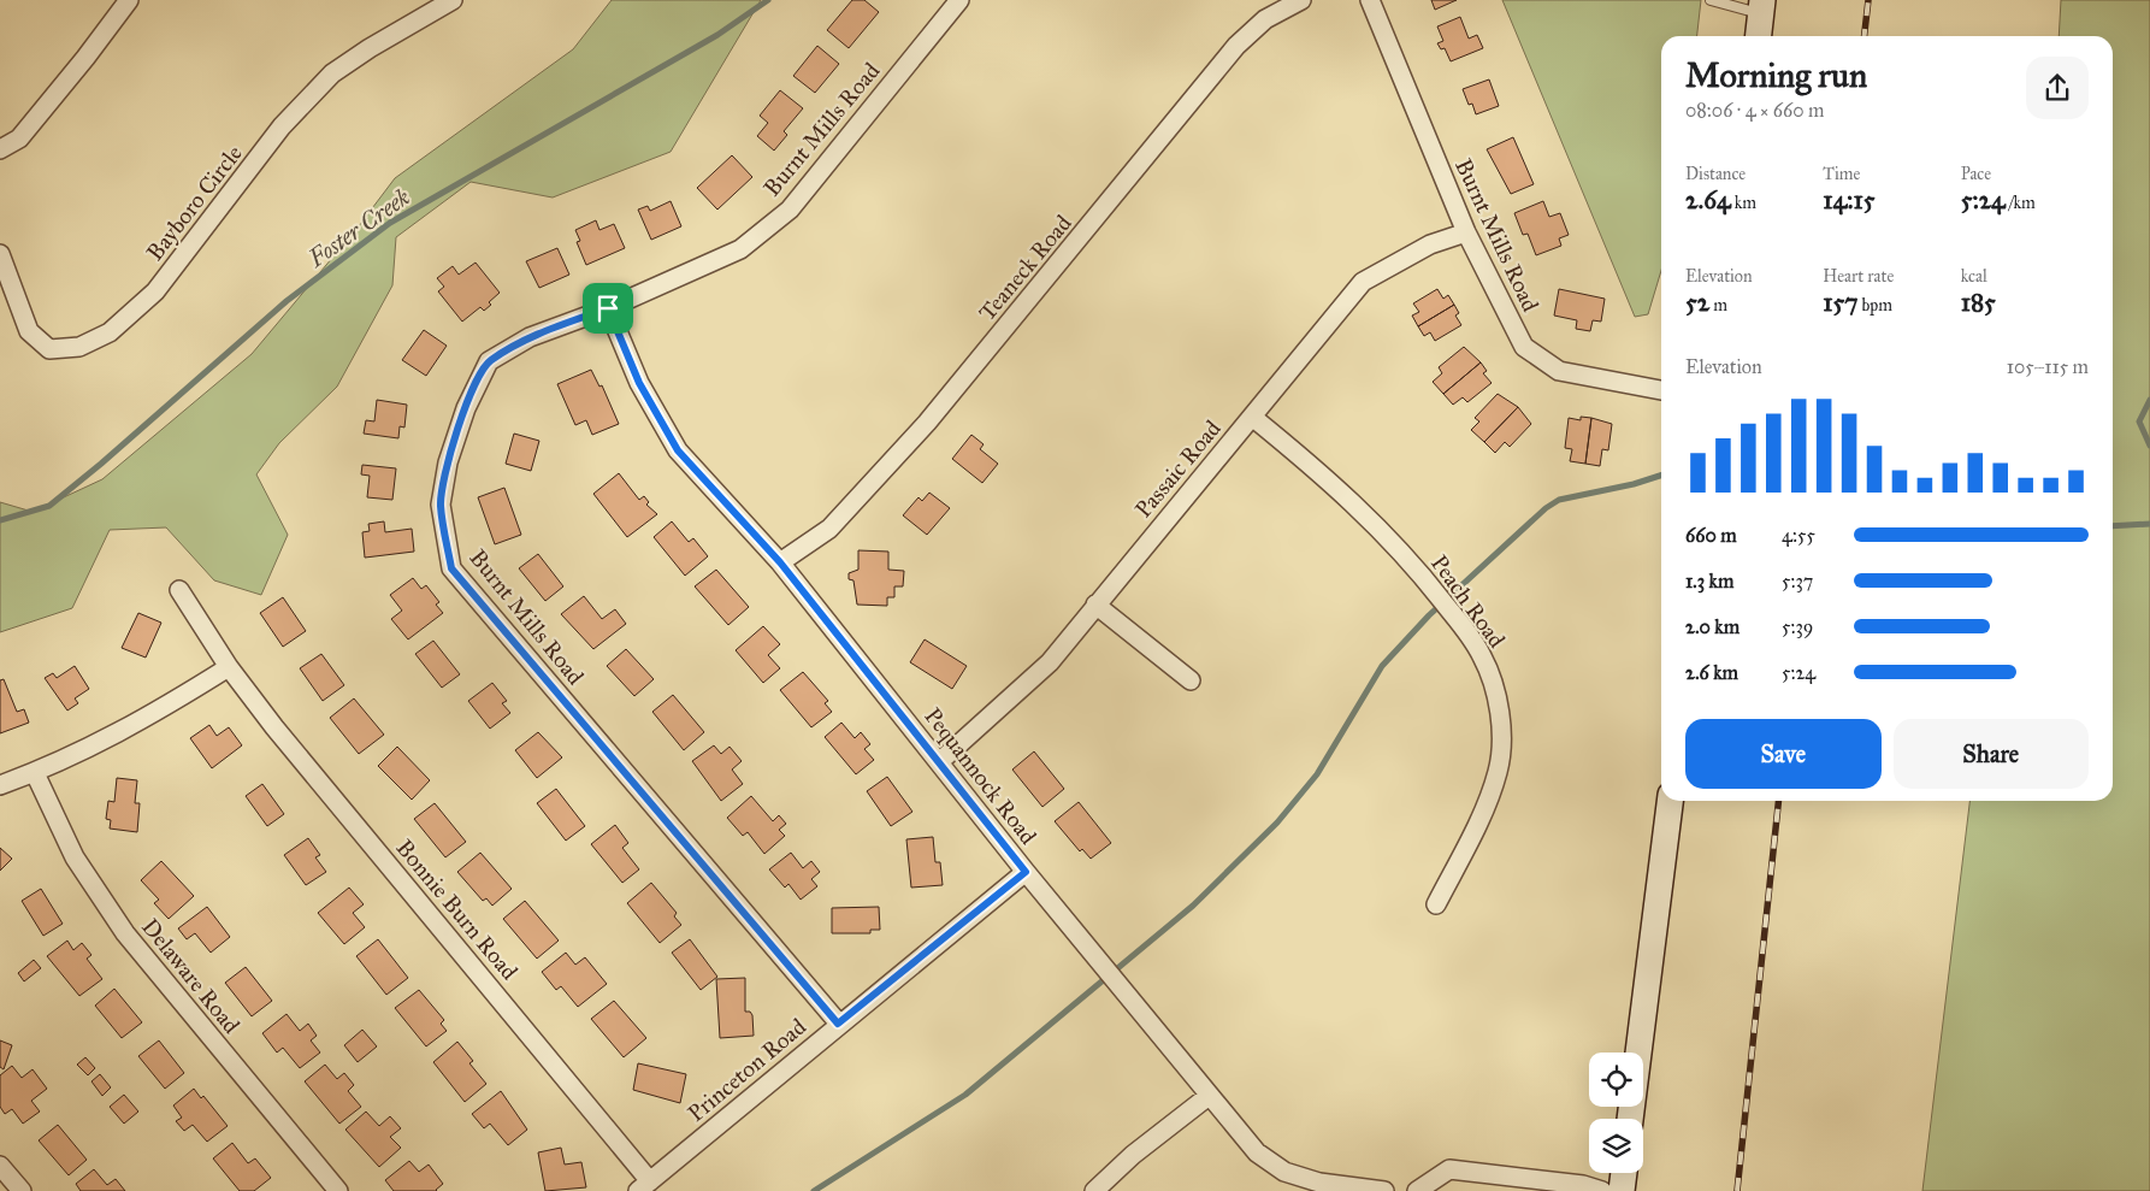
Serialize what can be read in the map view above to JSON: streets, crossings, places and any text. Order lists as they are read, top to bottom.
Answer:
{
  "streets": {
    "street": [
      "Burnt Mills Road",
      "Bayboro Circle",
      "Teaneck Road",
      "Passaic Road",
      "Peach Road",
      "Pequannock Road",
      "Bonnie Burn Road",
      "Delaware Road",
      "Princeton Road"
    ]
  },
  "crossings": [
    ["Burnt Mills Road", "Passaic Road"],
    ["Burnt Mills Road", "Pequannock Road"],
    ["Burnt Mills Road", "Princeton Road"],
    ["Teaneck Road", "Pequannock Road"],
    ["Passaic Road", "Peach Road"],
    ["Passaic Road", "Pequannock Road"],
    ["Pequannock Road", "Princeton Road"],
    ["Bonnie Burn Road", "Princeton Road"]
  ],
  "water": ["Foster Creek"],
  "page": {
    "heading": ["Morning run", "08:06 · 4 × 660 m"],
    "stats": [
      ["Distance", "2.64 km"],
      ["Time", "14:15"],
      ["Pace", "5:24 /km"],
      ["Elevation", "52 m"],
      ["Heart rate", "157 bpm"],
      ["kcal", "185"]
    ],
    "chart": ["Elevation", "105–115 m"],
    "list": [
      {
        "name": "660 m",
        "note": "4:55"
      },
      {
        "name": "1.3 km",
        "note": "5:37"
      },
      {
        "name": "2.0 km",
        "note": "5:39"
      },
      {
        "name": "2.6 km",
        "note": "5:24"
      }
    ],
    "buttons": ["Save", "Share"]
  }
}
